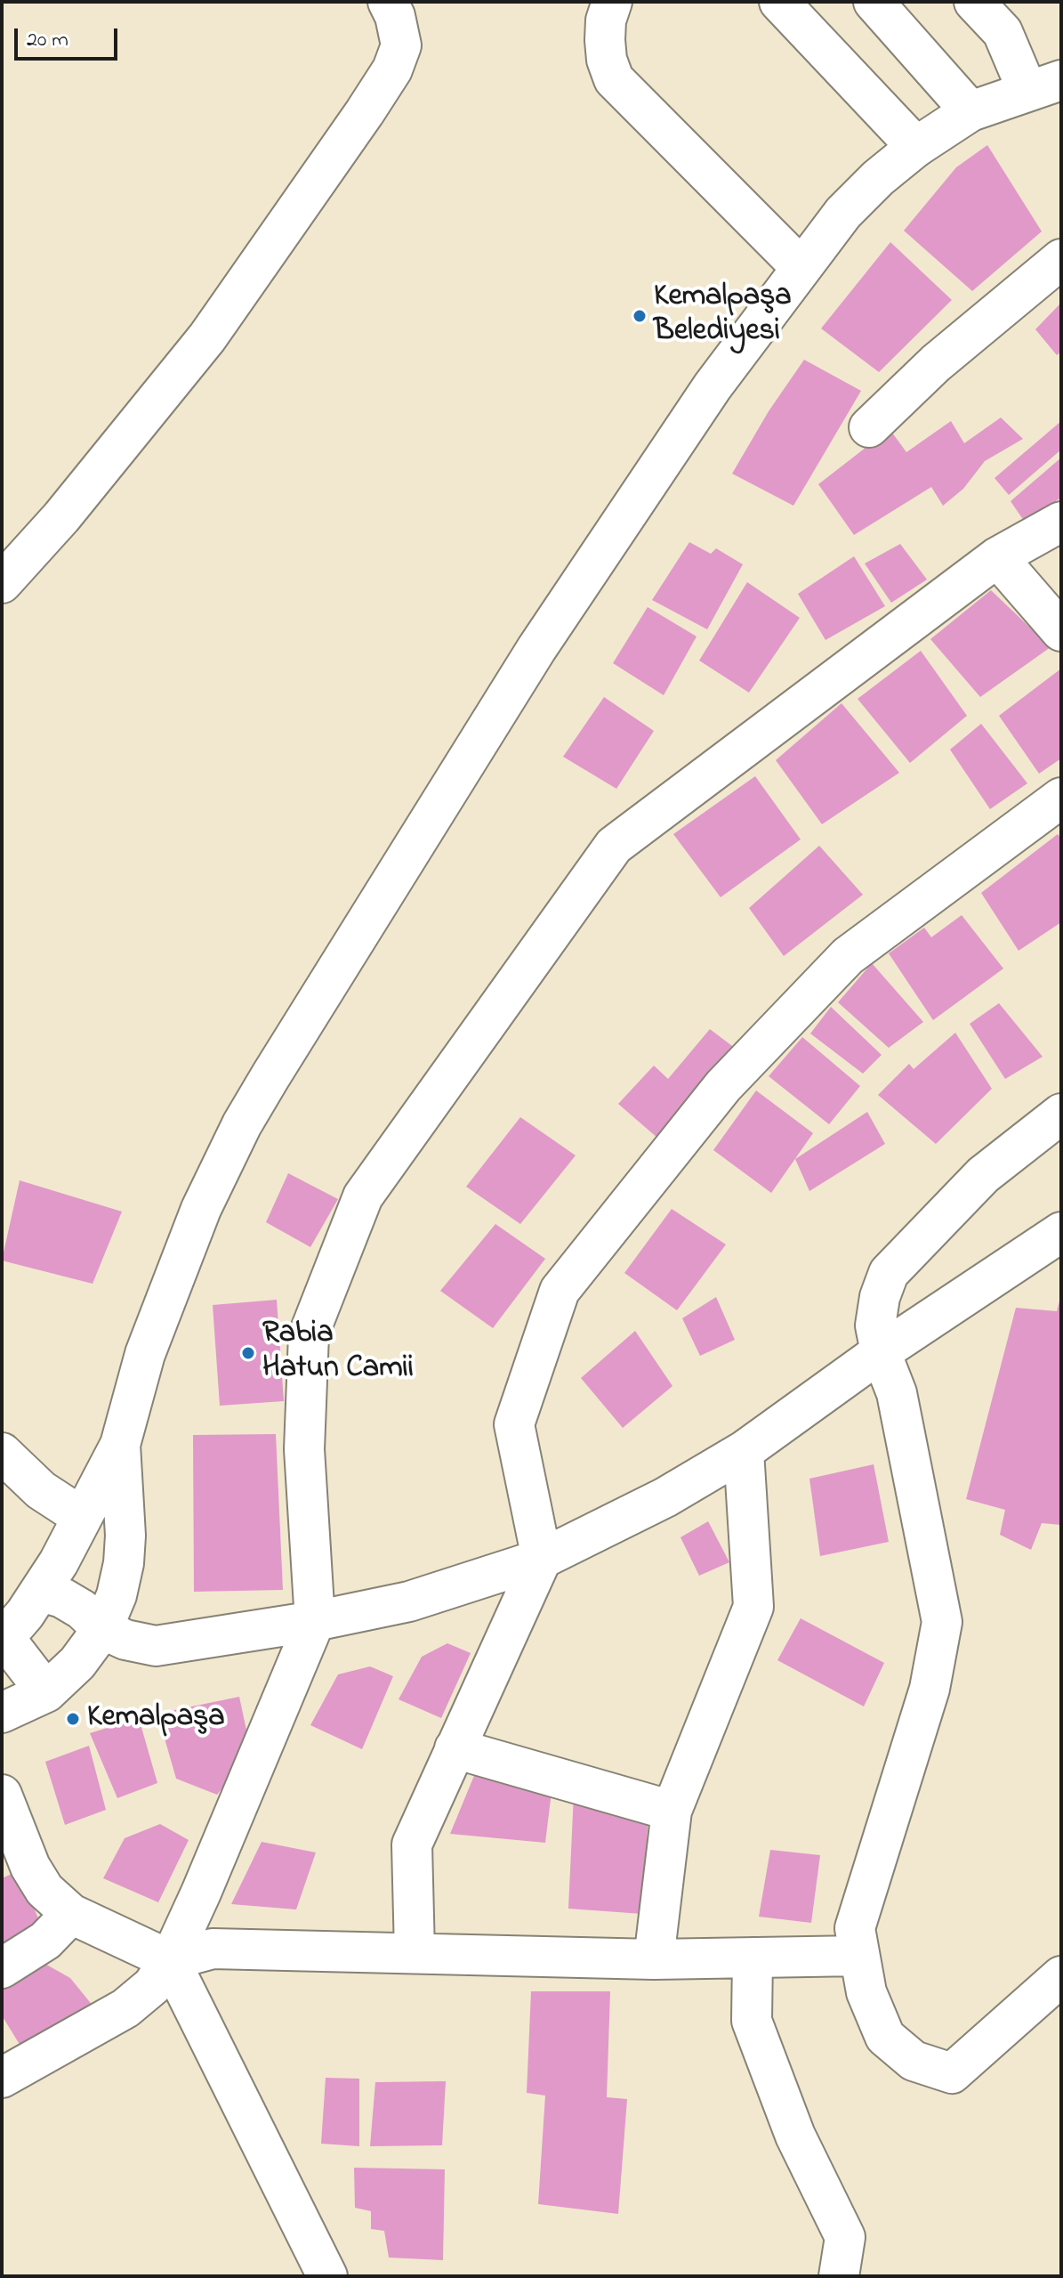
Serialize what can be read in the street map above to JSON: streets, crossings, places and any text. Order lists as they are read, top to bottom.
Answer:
{
  "places": ["Kemalpaşa Belediyesi", "Rabia Hatun Camii", "Kemalpaşa"],
  "scale_bar": "20 m"
}
